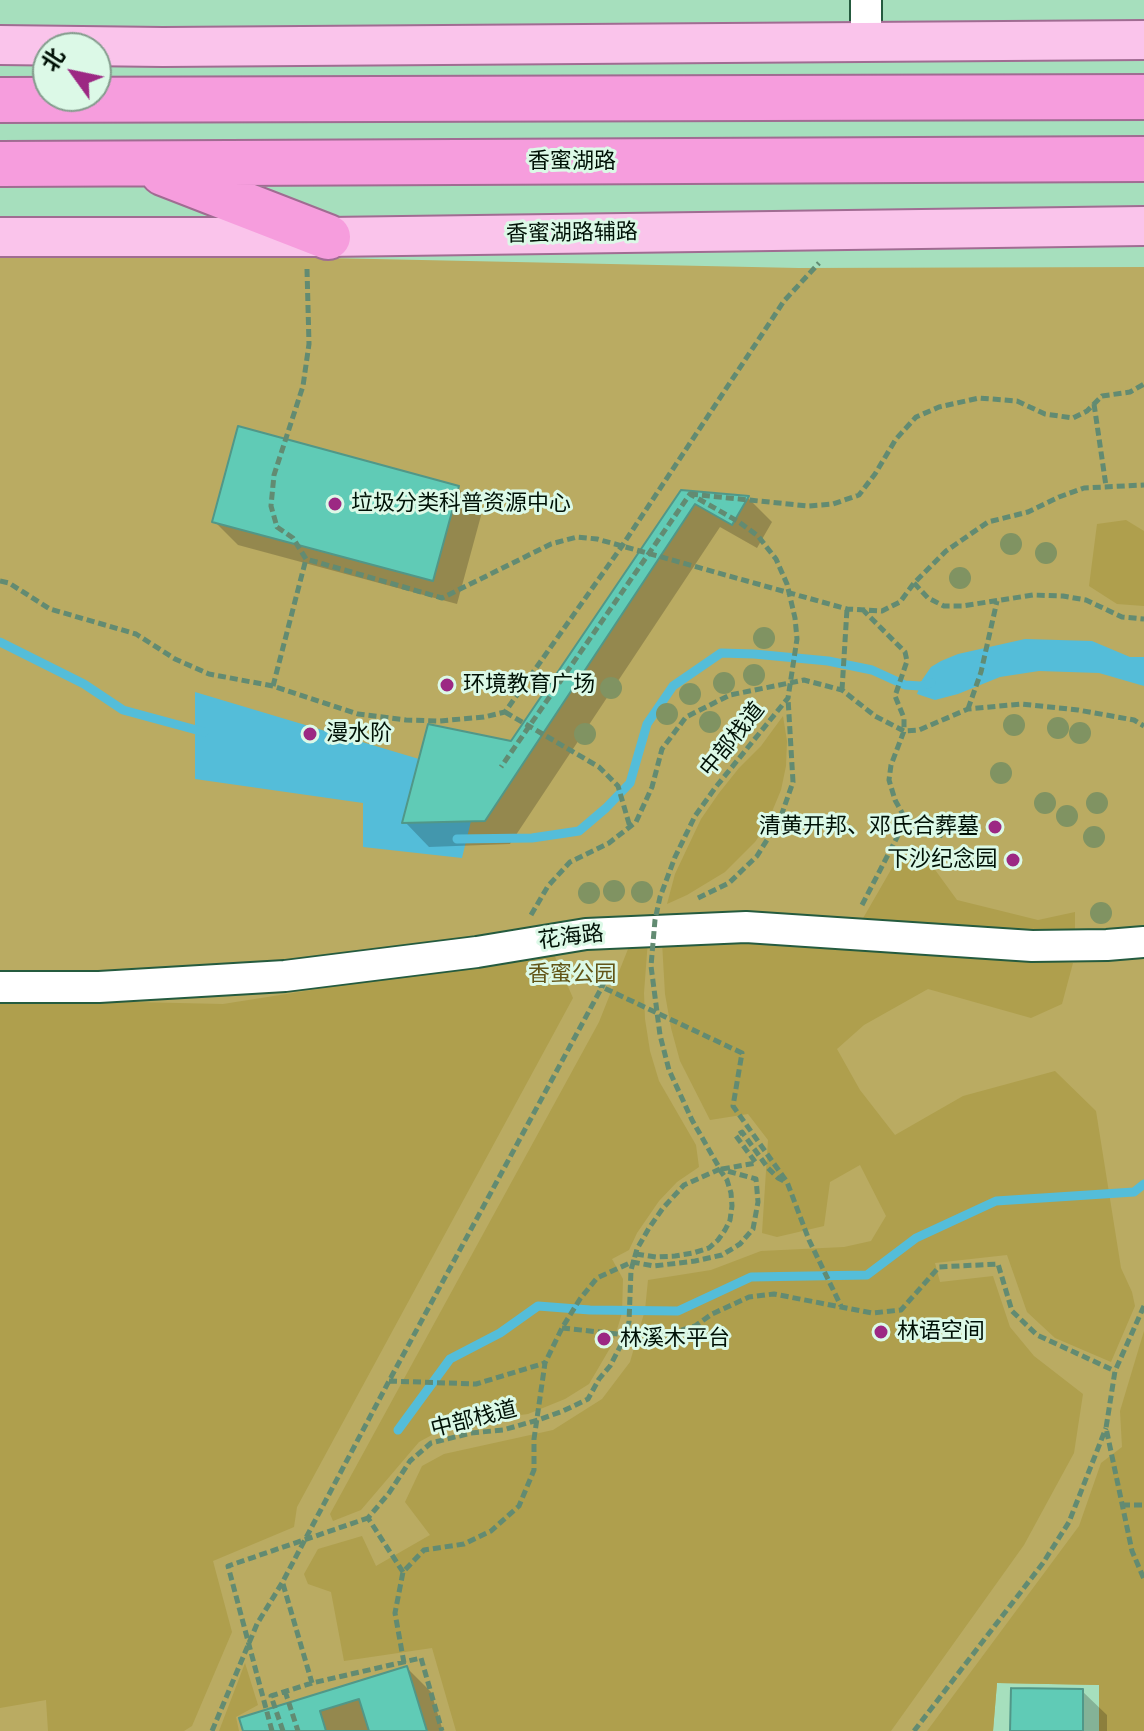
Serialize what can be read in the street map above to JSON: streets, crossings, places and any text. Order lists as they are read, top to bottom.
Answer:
{
  "streets": {
    "highway": ["香蜜湖路"],
    "main road": ["香蜜湖路辅路"],
    "street": ["花海路"],
    "path": ["中部栈道"]
  },
  "parks": ["香蜜公园"],
  "places": [
    "垃圾分类科普资源中心",
    "环境教育广场",
    "漫水阶",
    "清黄开邦、邓氏合葬墓",
    "下沙纪念园",
    "林语空间",
    "林溪木平台"
  ],
  "north": "top left"
}
